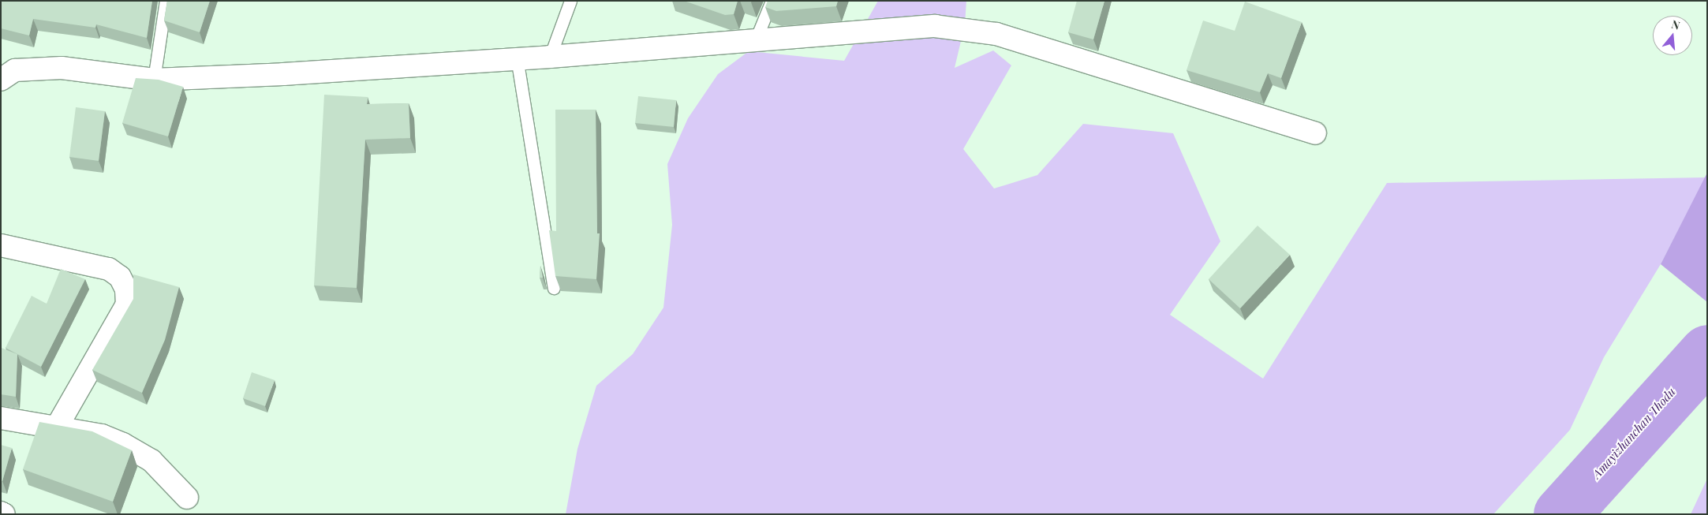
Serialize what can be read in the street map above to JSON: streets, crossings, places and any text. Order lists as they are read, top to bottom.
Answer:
{
  "water": ["Amayizhanchan Thodu"],
  "north": "top"
}
